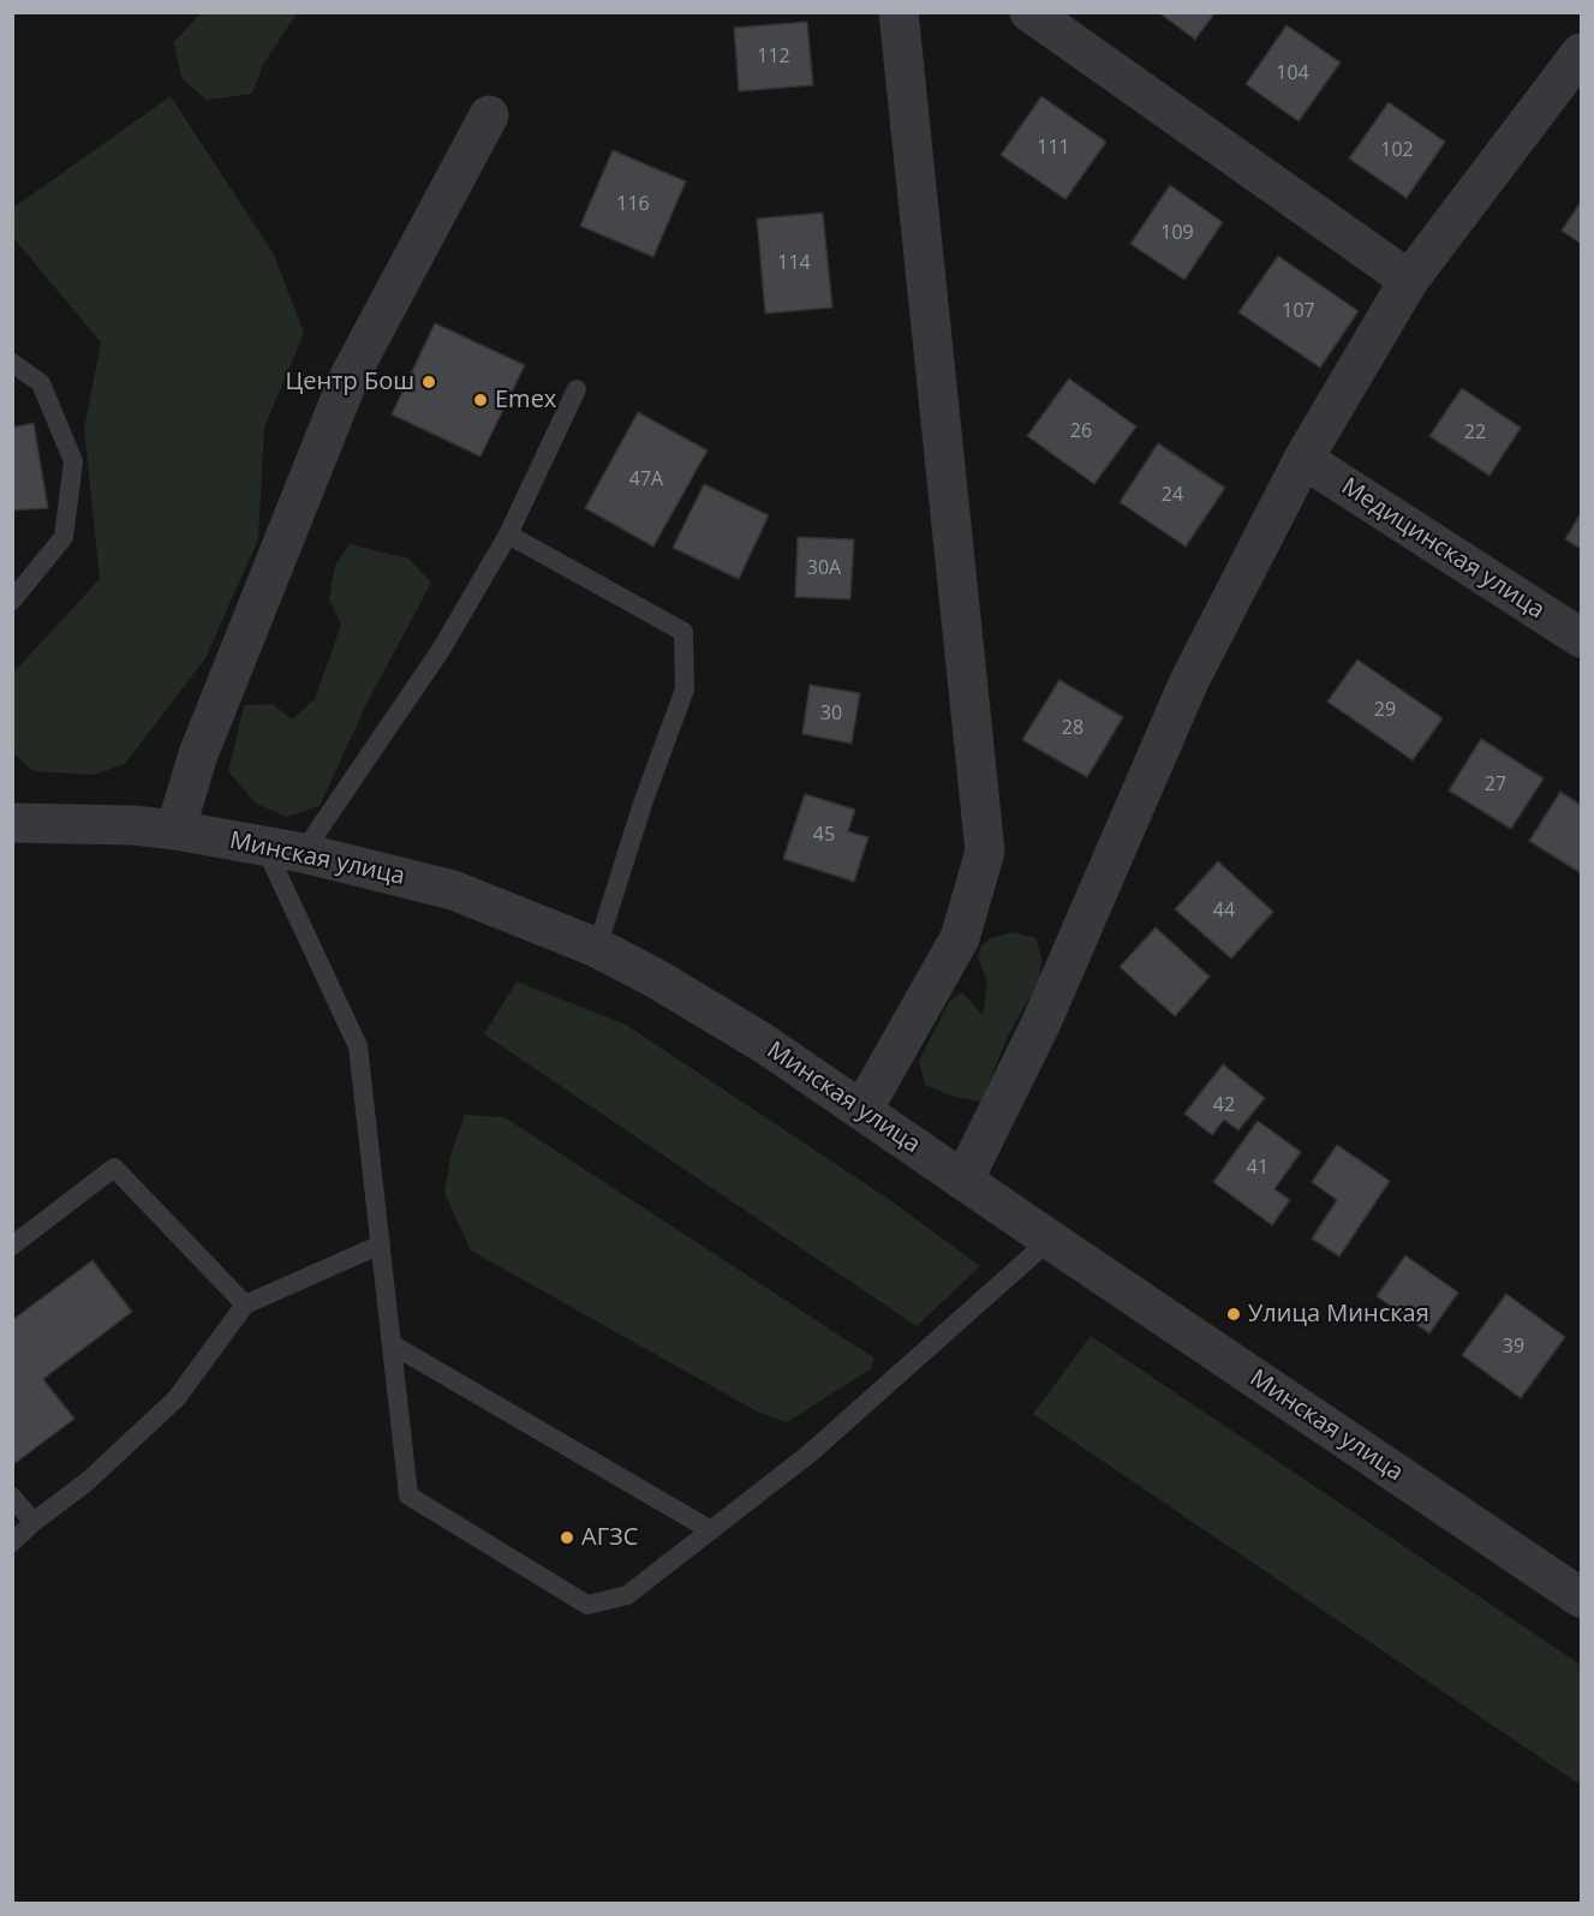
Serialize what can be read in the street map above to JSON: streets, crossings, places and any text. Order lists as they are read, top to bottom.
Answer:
{
  "streets": {
    "street": ["Медицинская улица", "Минская улица"]
  },
  "places": [
    "Центр Бош",
    "Emex",
    "Улица Минская",
    "АГЗС"
  ],
  "house_numbers": [
    "112",
    "104",
    "111",
    "102",
    "116",
    "109",
    "114",
    "107",
    "26",
    "22",
    "47А",
    "24",
    "30А",
    "29",
    "30",
    "28",
    "27",
    "45",
    "44",
    "42",
    "41",
    "39"
  ]
}
